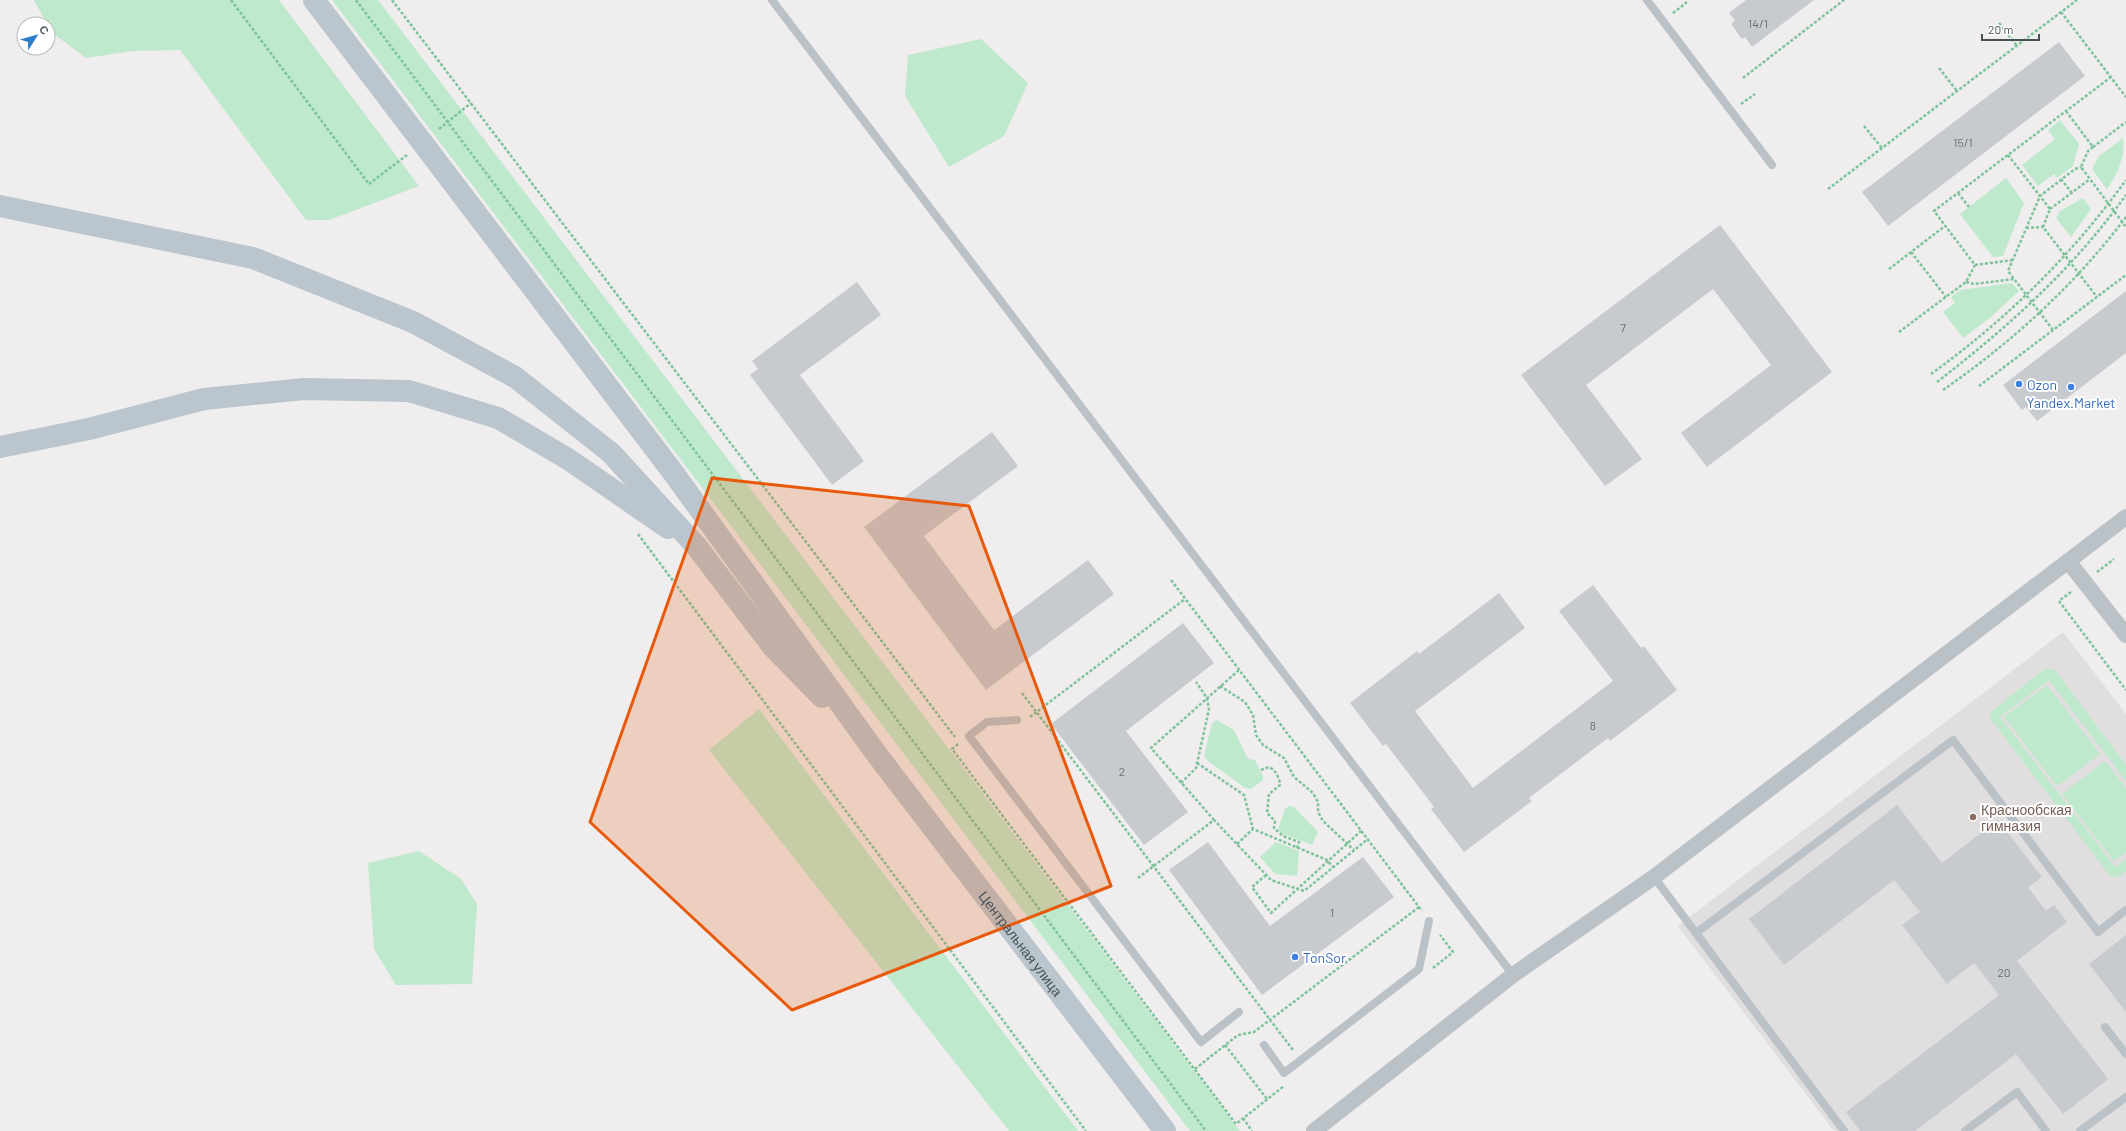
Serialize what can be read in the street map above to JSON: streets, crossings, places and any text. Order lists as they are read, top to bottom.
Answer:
{
  "streets": {
    "main road": ["Центральная улица"]
  },
  "places": [
    "Ozon",
    "Yandex.Market",
    "Краснообская гимназия",
    "TonSor"
  ],
  "house_numbers": [
    "14/1",
    "15/1",
    "7",
    "8",
    "2",
    "1",
    "20"
  ],
  "scale_bar": "20 m",
  "north": "top right"
}
